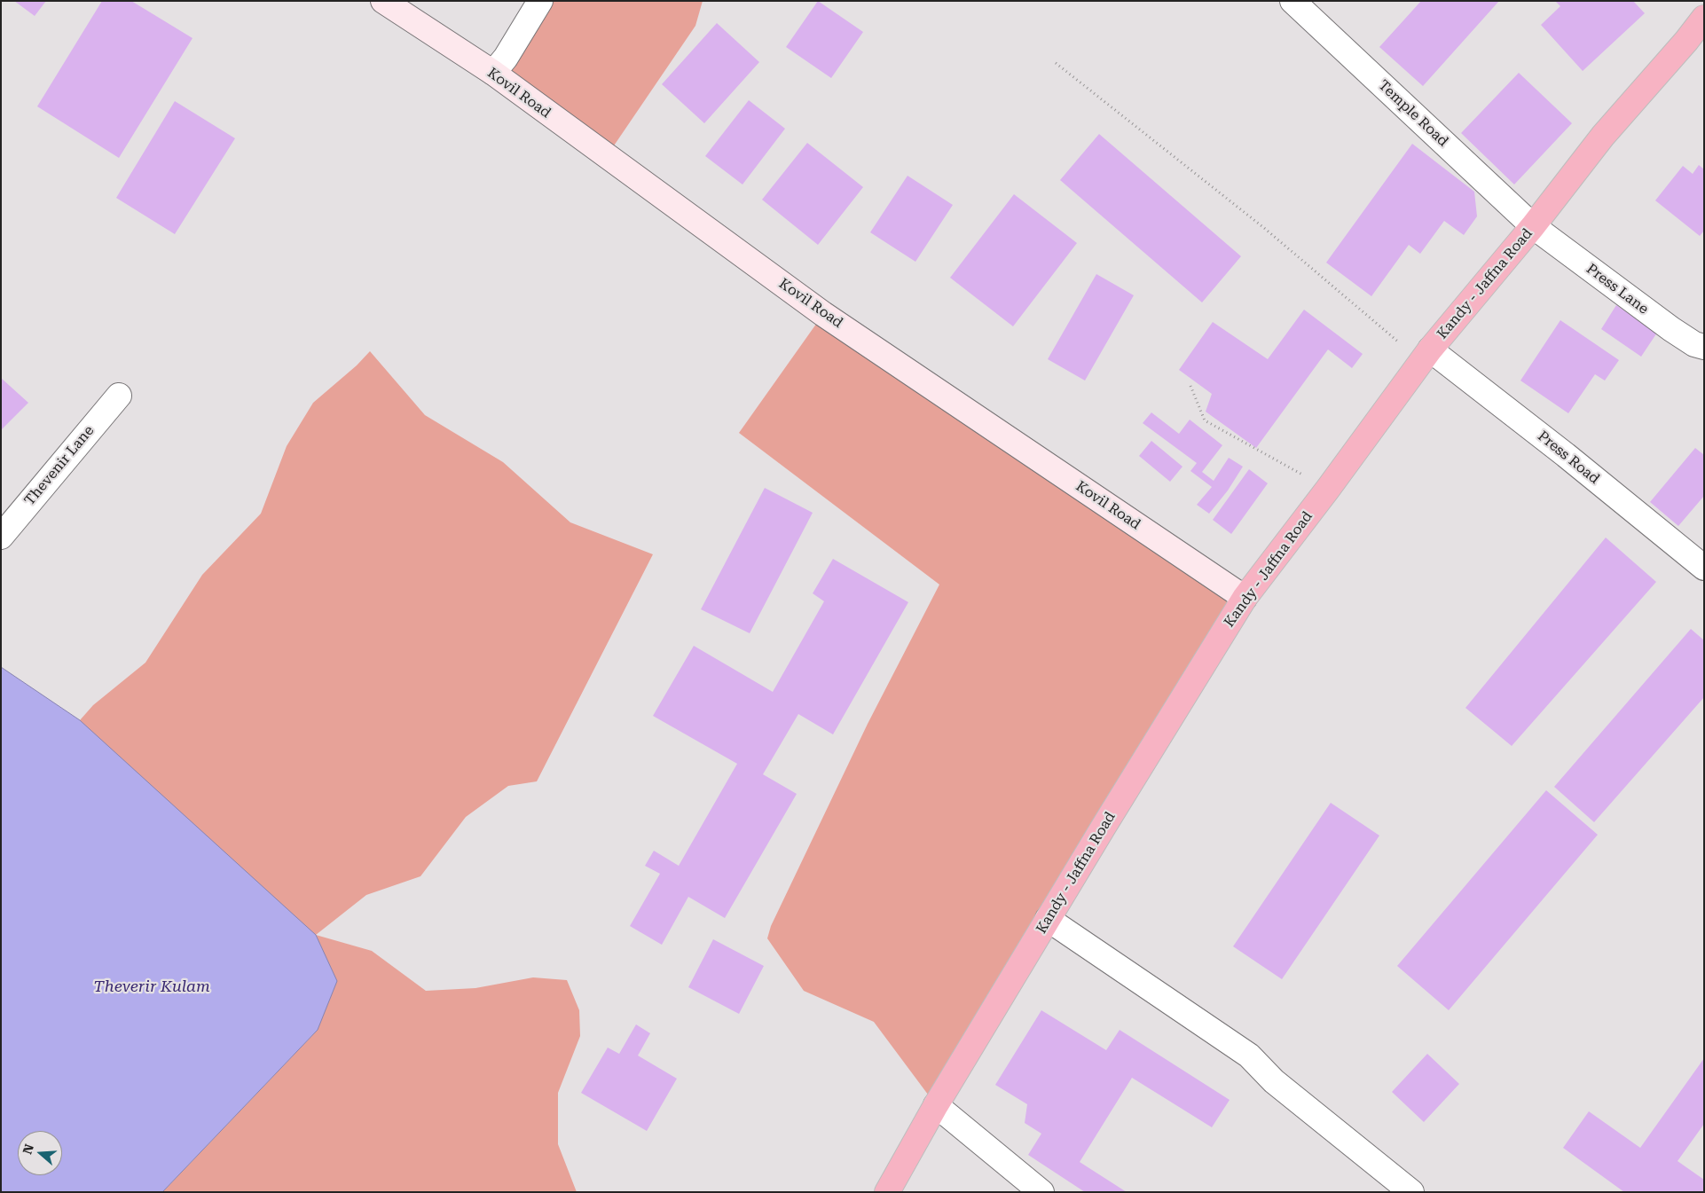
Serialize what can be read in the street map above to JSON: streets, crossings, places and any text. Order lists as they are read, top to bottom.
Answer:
{
  "streets": {
    "highway": ["Kandy - Jaffna Road"],
    "street": [
      "Kovil Road",
      "Temple Road",
      "Press Lane",
      "Press Road",
      "Thevenir Lane"
    ]
  },
  "crossings": [
    ["Kovil Road", "Kandy - Jaffna Road"],
    ["Temple Road", "Kandy - Jaffna Road"],
    ["Temple Road", "Press Lane"],
    ["Kandy - Jaffna Road", "Press Lane"],
    ["Kandy - Jaffna Road", "Press Road"]
  ],
  "water": ["Theverir Kulam"],
  "north": "left"
}
